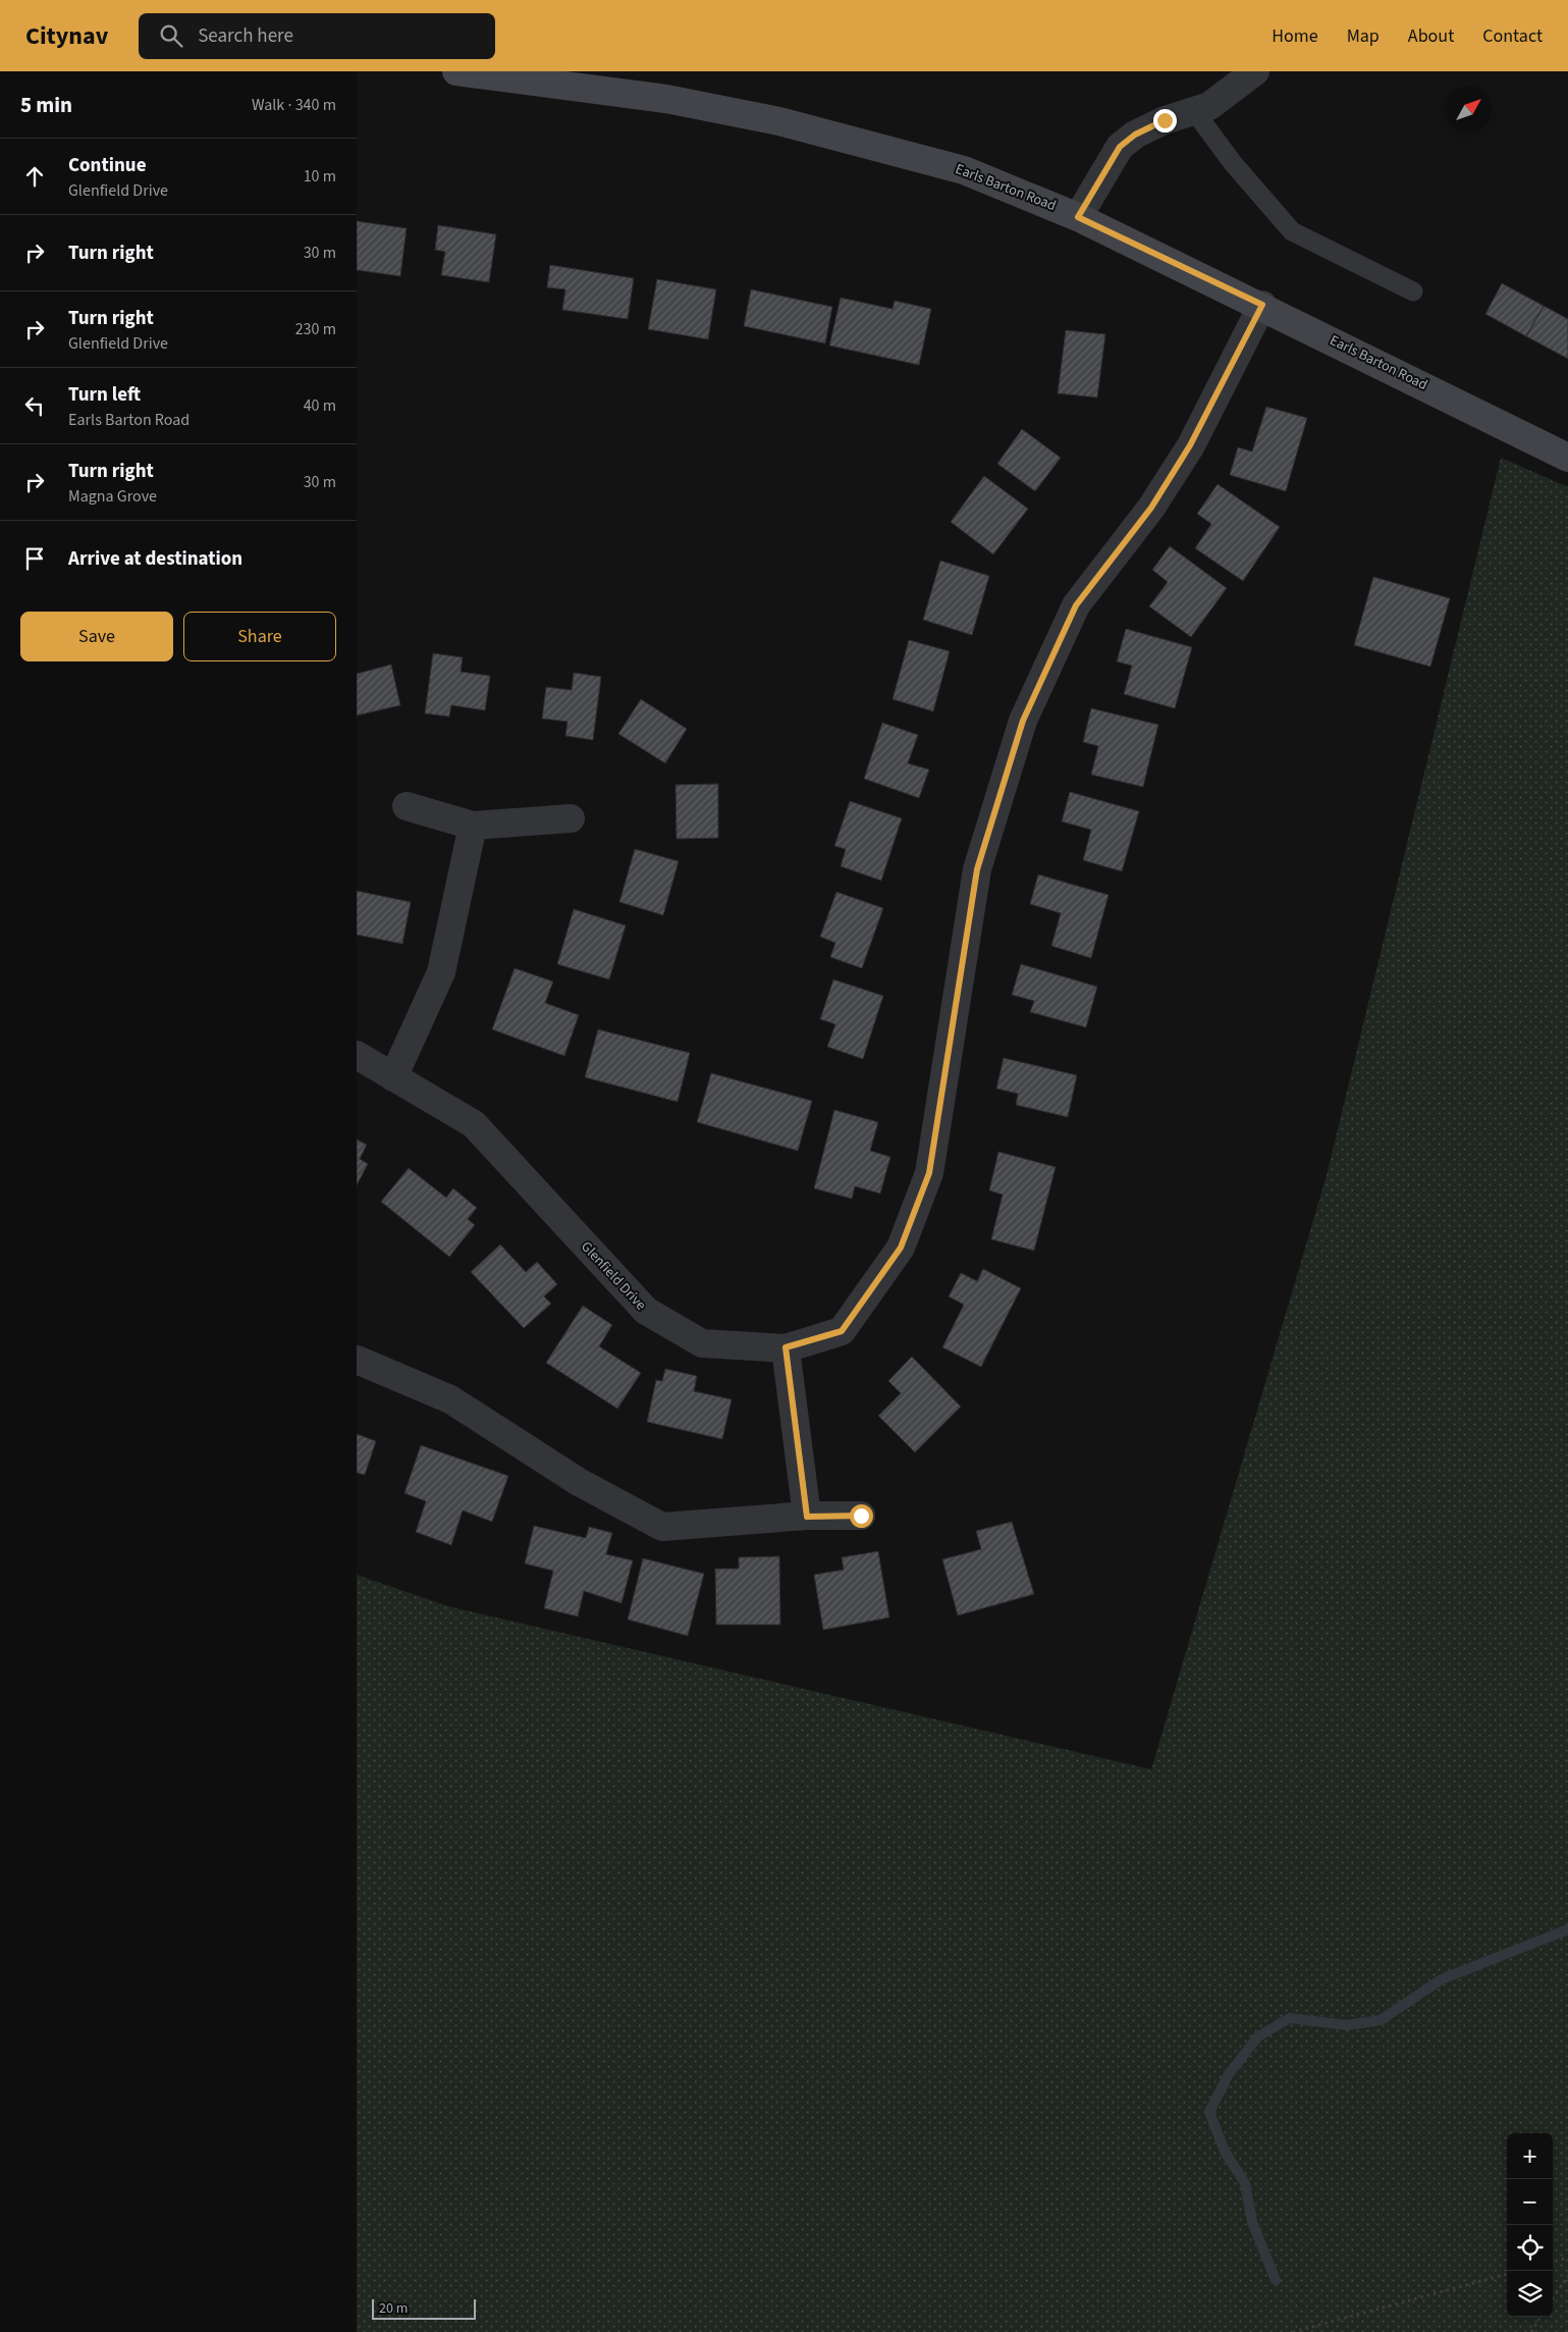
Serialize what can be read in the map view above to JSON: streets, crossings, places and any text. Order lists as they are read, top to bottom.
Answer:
{
  "streets": {
    "main road": ["Earls Barton Road"],
    "street": ["Glenfield Drive"]
  },
  "crossings": [
    ["Earls Barton Road", "Glenfield Drive"]
  ],
  "scale_bar": "20 m",
  "north": "top right",
  "page": {
    "header": "Citynav",
    "search": "Search here",
    "nav": [
      "Home",
      "Map",
      "About",
      "Contact"
    ],
    "heading": ["5 min", "Walk · 340 m"],
    "list": [
      ["Continue", "Glenfield Drive", "10 m"],
      ["Turn right", "30 m"],
      ["Turn right", "Glenfield Drive", "230 m"],
      ["Turn left", "Earls Barton Road", "40 m"],
      ["Turn right", "Magna Grove", "30 m"],
      "Arrive at destination"
    ],
    "buttons": ["Save", "Share"],
    "map_buttons": ["+", "−"],
    "scale": "20 m"
  }
}
